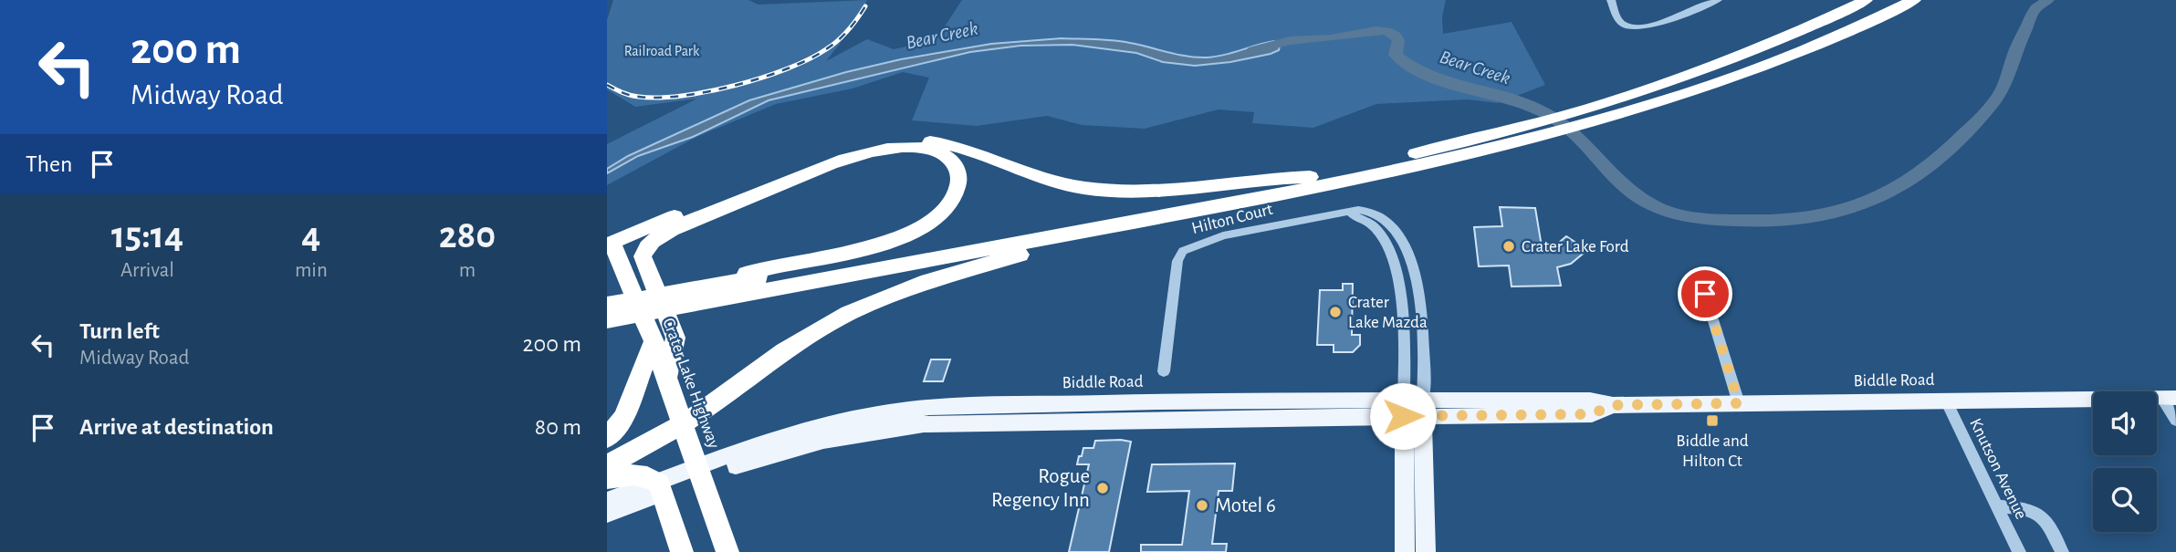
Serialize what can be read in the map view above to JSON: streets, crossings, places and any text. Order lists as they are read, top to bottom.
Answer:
{
  "streets": {
    "highway": ["Crater Lake Highway"],
    "main road": ["Biddle Road"],
    "street": ["Hilton Court", "Knutson Avenue"]
  },
  "crossings": [
    ["Hilton Court", "Biddle Road"],
    ["Biddle Road", "Knutson Avenue"]
  ],
  "water": ["Bear Creek"],
  "parks": ["Railroad Park"],
  "places": {
    "other": [
      "Crater Lake Ford",
      "Crater Lake Mazda",
      "Rogue Regency Inn",
      "Motel 6"
    ],
    "transit": ["Biddle and Hilton Ct"]
  },
  "page": {
    "turn": ["200 m", "Midway Road"],
    "then": "Then",
    "eta": [
      "15:14",
      "Arrival",
      "4",
      "min",
      "280",
      "m"
    ],
    "list": [
      {
        "name": "Turn left",
        "note": "Midway Road",
        "value": "200 m"
      },
      {
        "name": "Arrive at destination",
        "value": "80 m"
      }
    ]
  }
}
